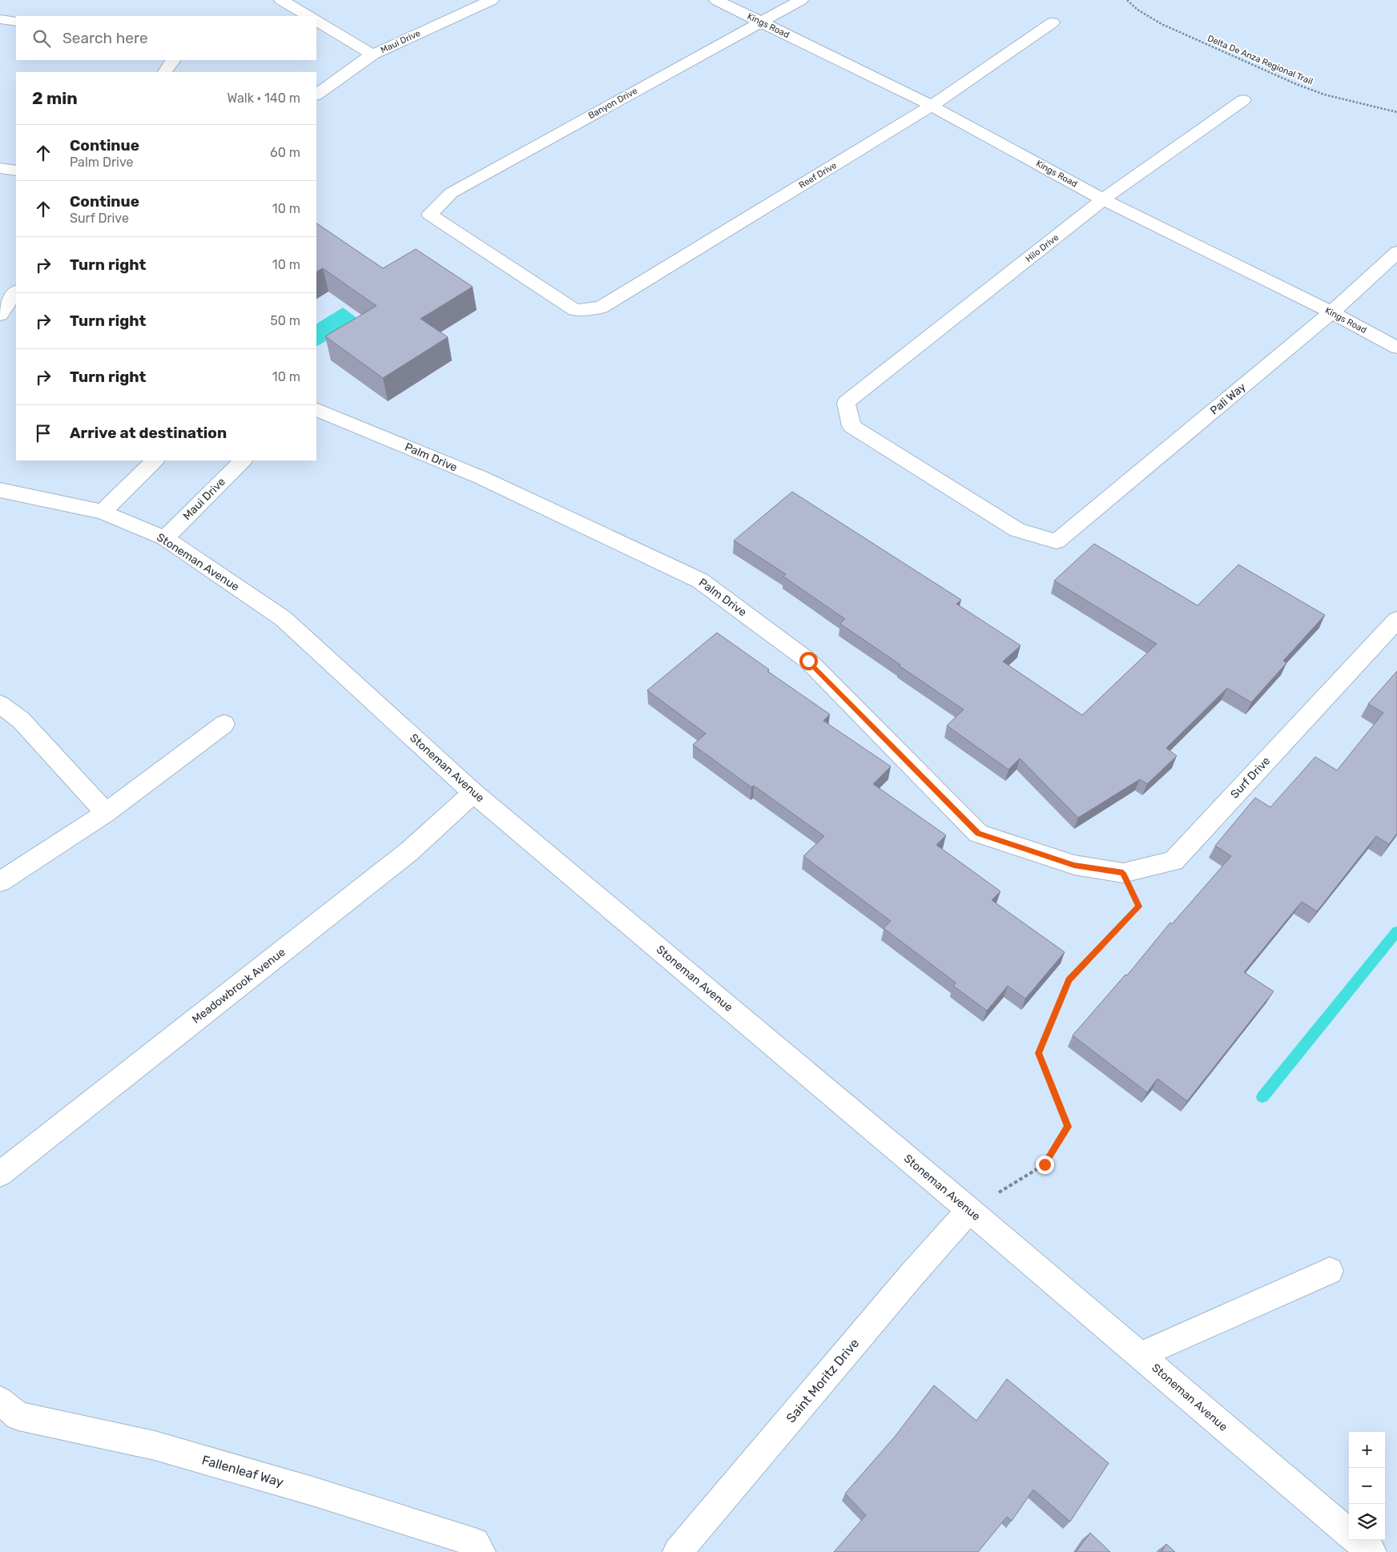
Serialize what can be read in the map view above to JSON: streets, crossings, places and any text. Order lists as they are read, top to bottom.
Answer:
{
  "streets": {
    "street": [
      "Kings Road",
      "Maui Drive",
      "Banyon Drive",
      "Reef Drive",
      "Hilo Drive",
      "Pali Way",
      "Palm Drive",
      "Stoneman Avenue",
      "Surf Drive",
      "Meadowbrook Avenue",
      "Saint Moritz Drive",
      "Fallenleaf Way"
    ],
    "path": ["Delta De Anza Regional Trail"]
  },
  "crossings": [
    ["Kings Road", "Banyon Drive"],
    ["Kings Road", "Reef Drive"],
    ["Kings Road", "Hilo Drive"],
    ["Kings Road", "Pali Way"],
    ["Maui Drive", "Stoneman Avenue"],
    ["Banyon Drive", "Reef Drive"],
    ["Hilo Drive", "Pali Way"],
    ["Palm Drive", "Surf Drive"],
    ["Stoneman Avenue", "Meadowbrook Avenue"],
    ["Stoneman Avenue", "Saint Moritz Drive"]
  ],
  "page": {
    "search": "Search here",
    "heading": ["2 min", "Walk · 140 m"],
    "list": [
      ["Continue", "Palm Drive", "60 m"],
      ["Continue", "Surf Drive", "10 m"],
      ["Turn right", "10 m"],
      ["Turn right", "50 m"],
      ["Turn right", "10 m"],
      "Arrive at destination"
    ],
    "map_buttons": ["+", "−"]
  }
}
